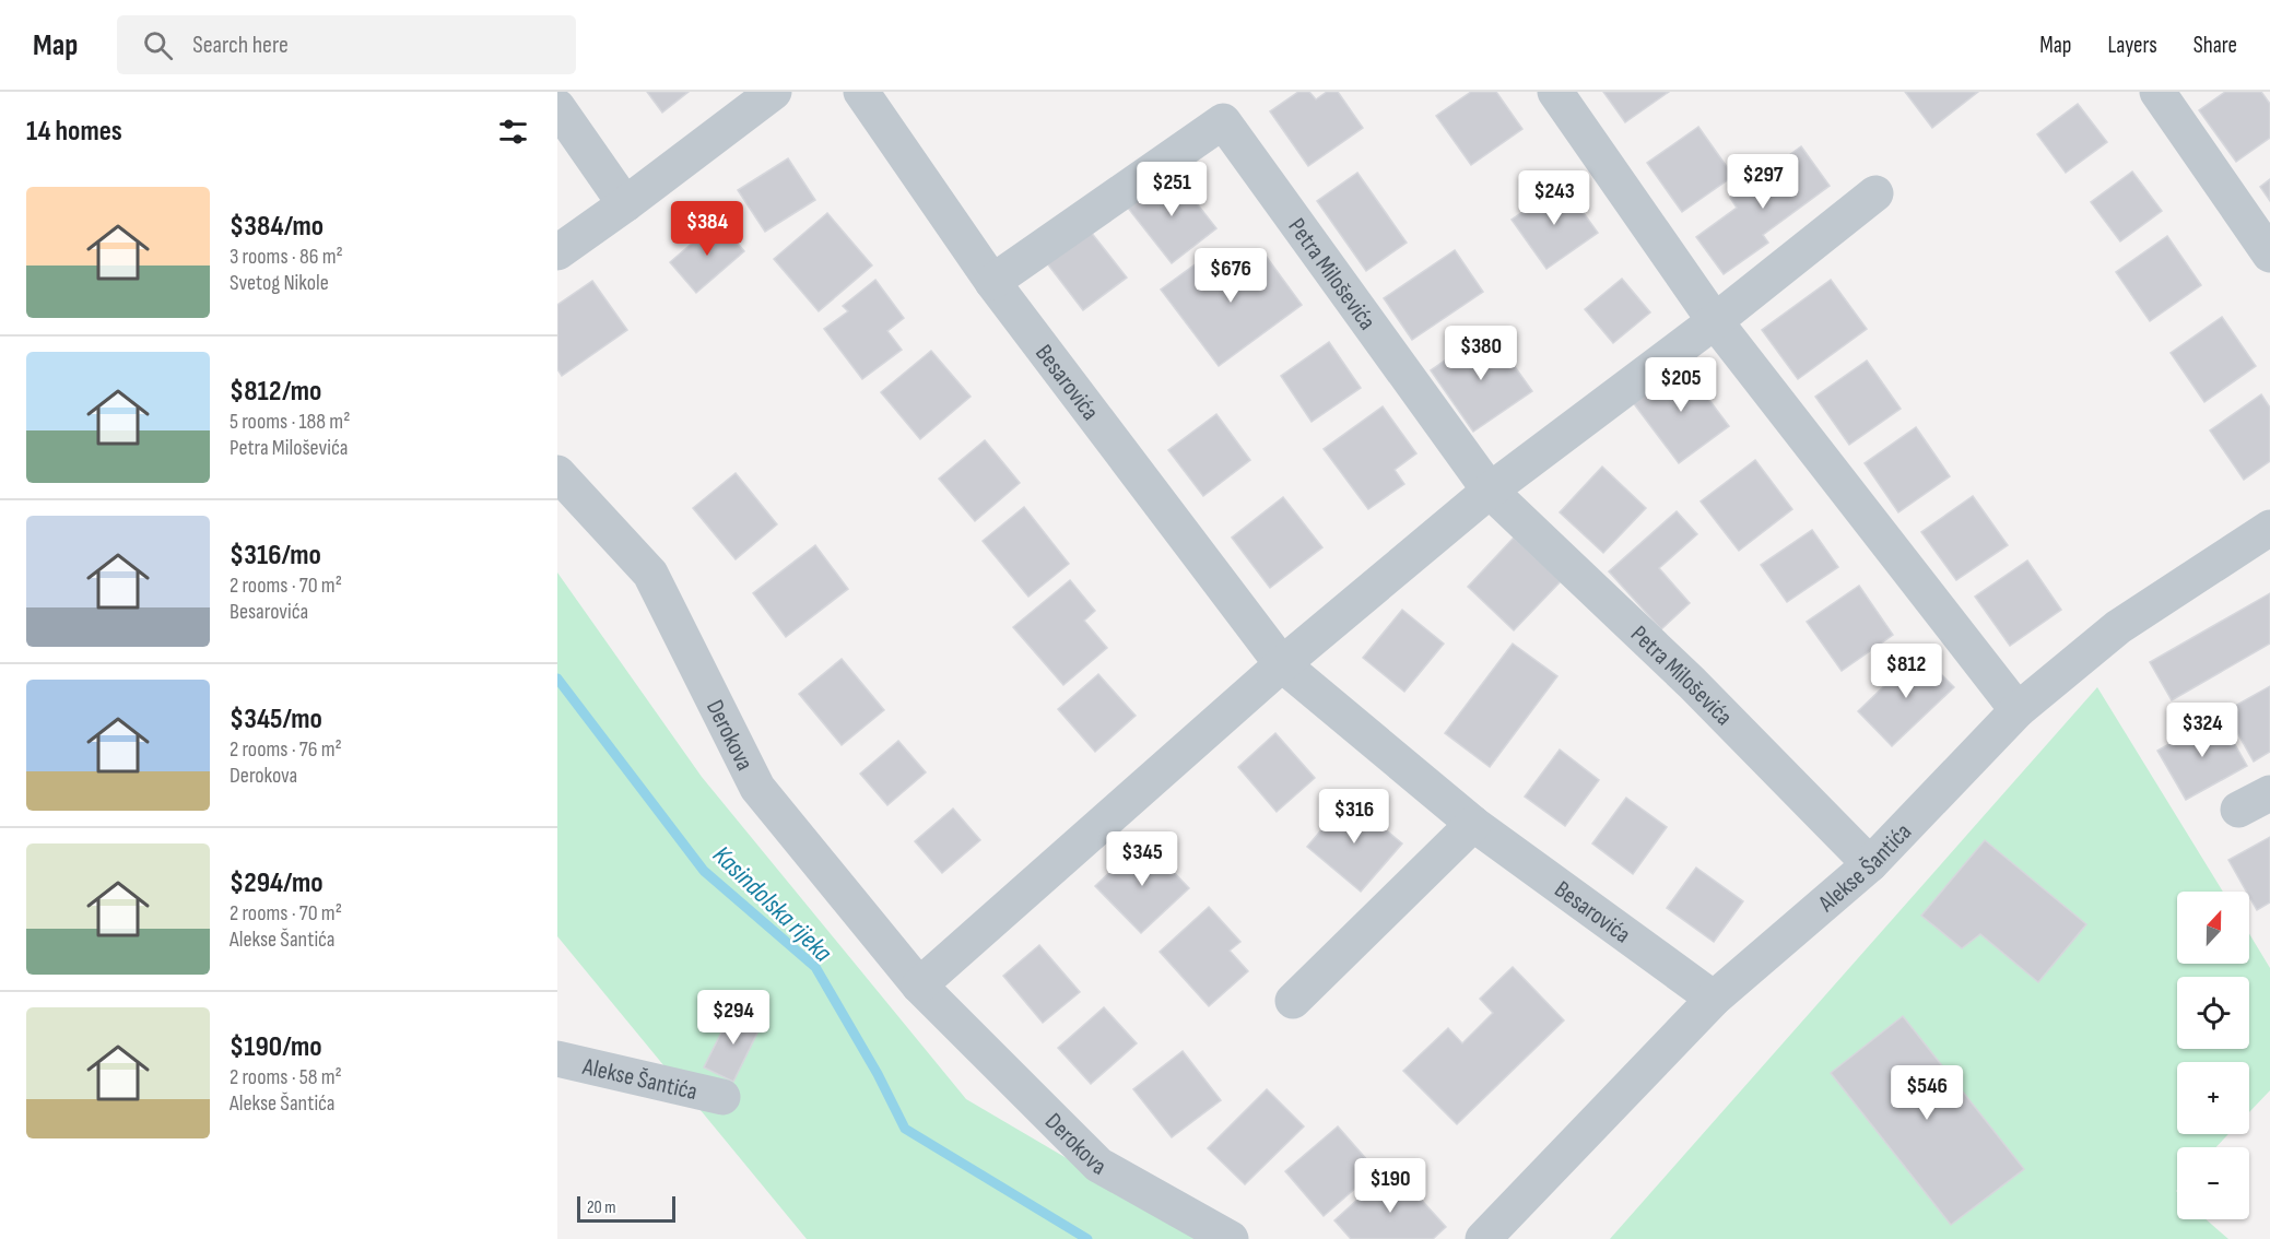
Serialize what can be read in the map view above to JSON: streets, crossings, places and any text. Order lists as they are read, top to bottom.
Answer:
{
  "streets": {
    "street": [
      "Petra Miloševića",
      "Besarovića",
      "Derokova",
      "Alekse Šantića"
    ]
  },
  "crossings": [
    ["Petra Miloševića", "Besarovića"],
    ["Petra Miloševića", "Alekse Šantića"],
    ["Besarovića", "Alekse Šantića"]
  ],
  "water": ["Kasindolska rijeka"],
  "scale_bar": "20 m",
  "north": "top",
  "page": {
    "header": "Map",
    "search": "Search here",
    "nav": ["Map", "Layers", "Share"],
    "heading": "14 homes",
    "price": [
      "$297",
      "$251",
      "$243",
      "$384",
      "$676",
      "$380",
      "$205",
      "$812",
      "$324",
      "$316",
      "$345",
      "$294",
      "$546",
      "$190"
    ],
    "list": [
      {
        "name": "$384/mo",
        "note": "3 rooms · 86 m² · Svetog Nikole"
      },
      {
        "name": "$812/mo",
        "note": "5 rooms · 188 m² · Petra Miloševića"
      },
      {
        "name": "$316/mo",
        "note": "2 rooms · 70 m² · Besarovića"
      },
      {
        "name": "$345/mo",
        "note": "2 rooms · 76 m² · Derokova"
      },
      {
        "name": "$294/mo",
        "note": "2 rooms · 70 m² · Alekse Šantića"
      },
      {
        "name": "$190/mo",
        "note": "2 rooms · 58 m² · Alekse Šantića"
      }
    ],
    "map_buttons": ["+", "−"],
    "scale": "20 m"
  }
}
